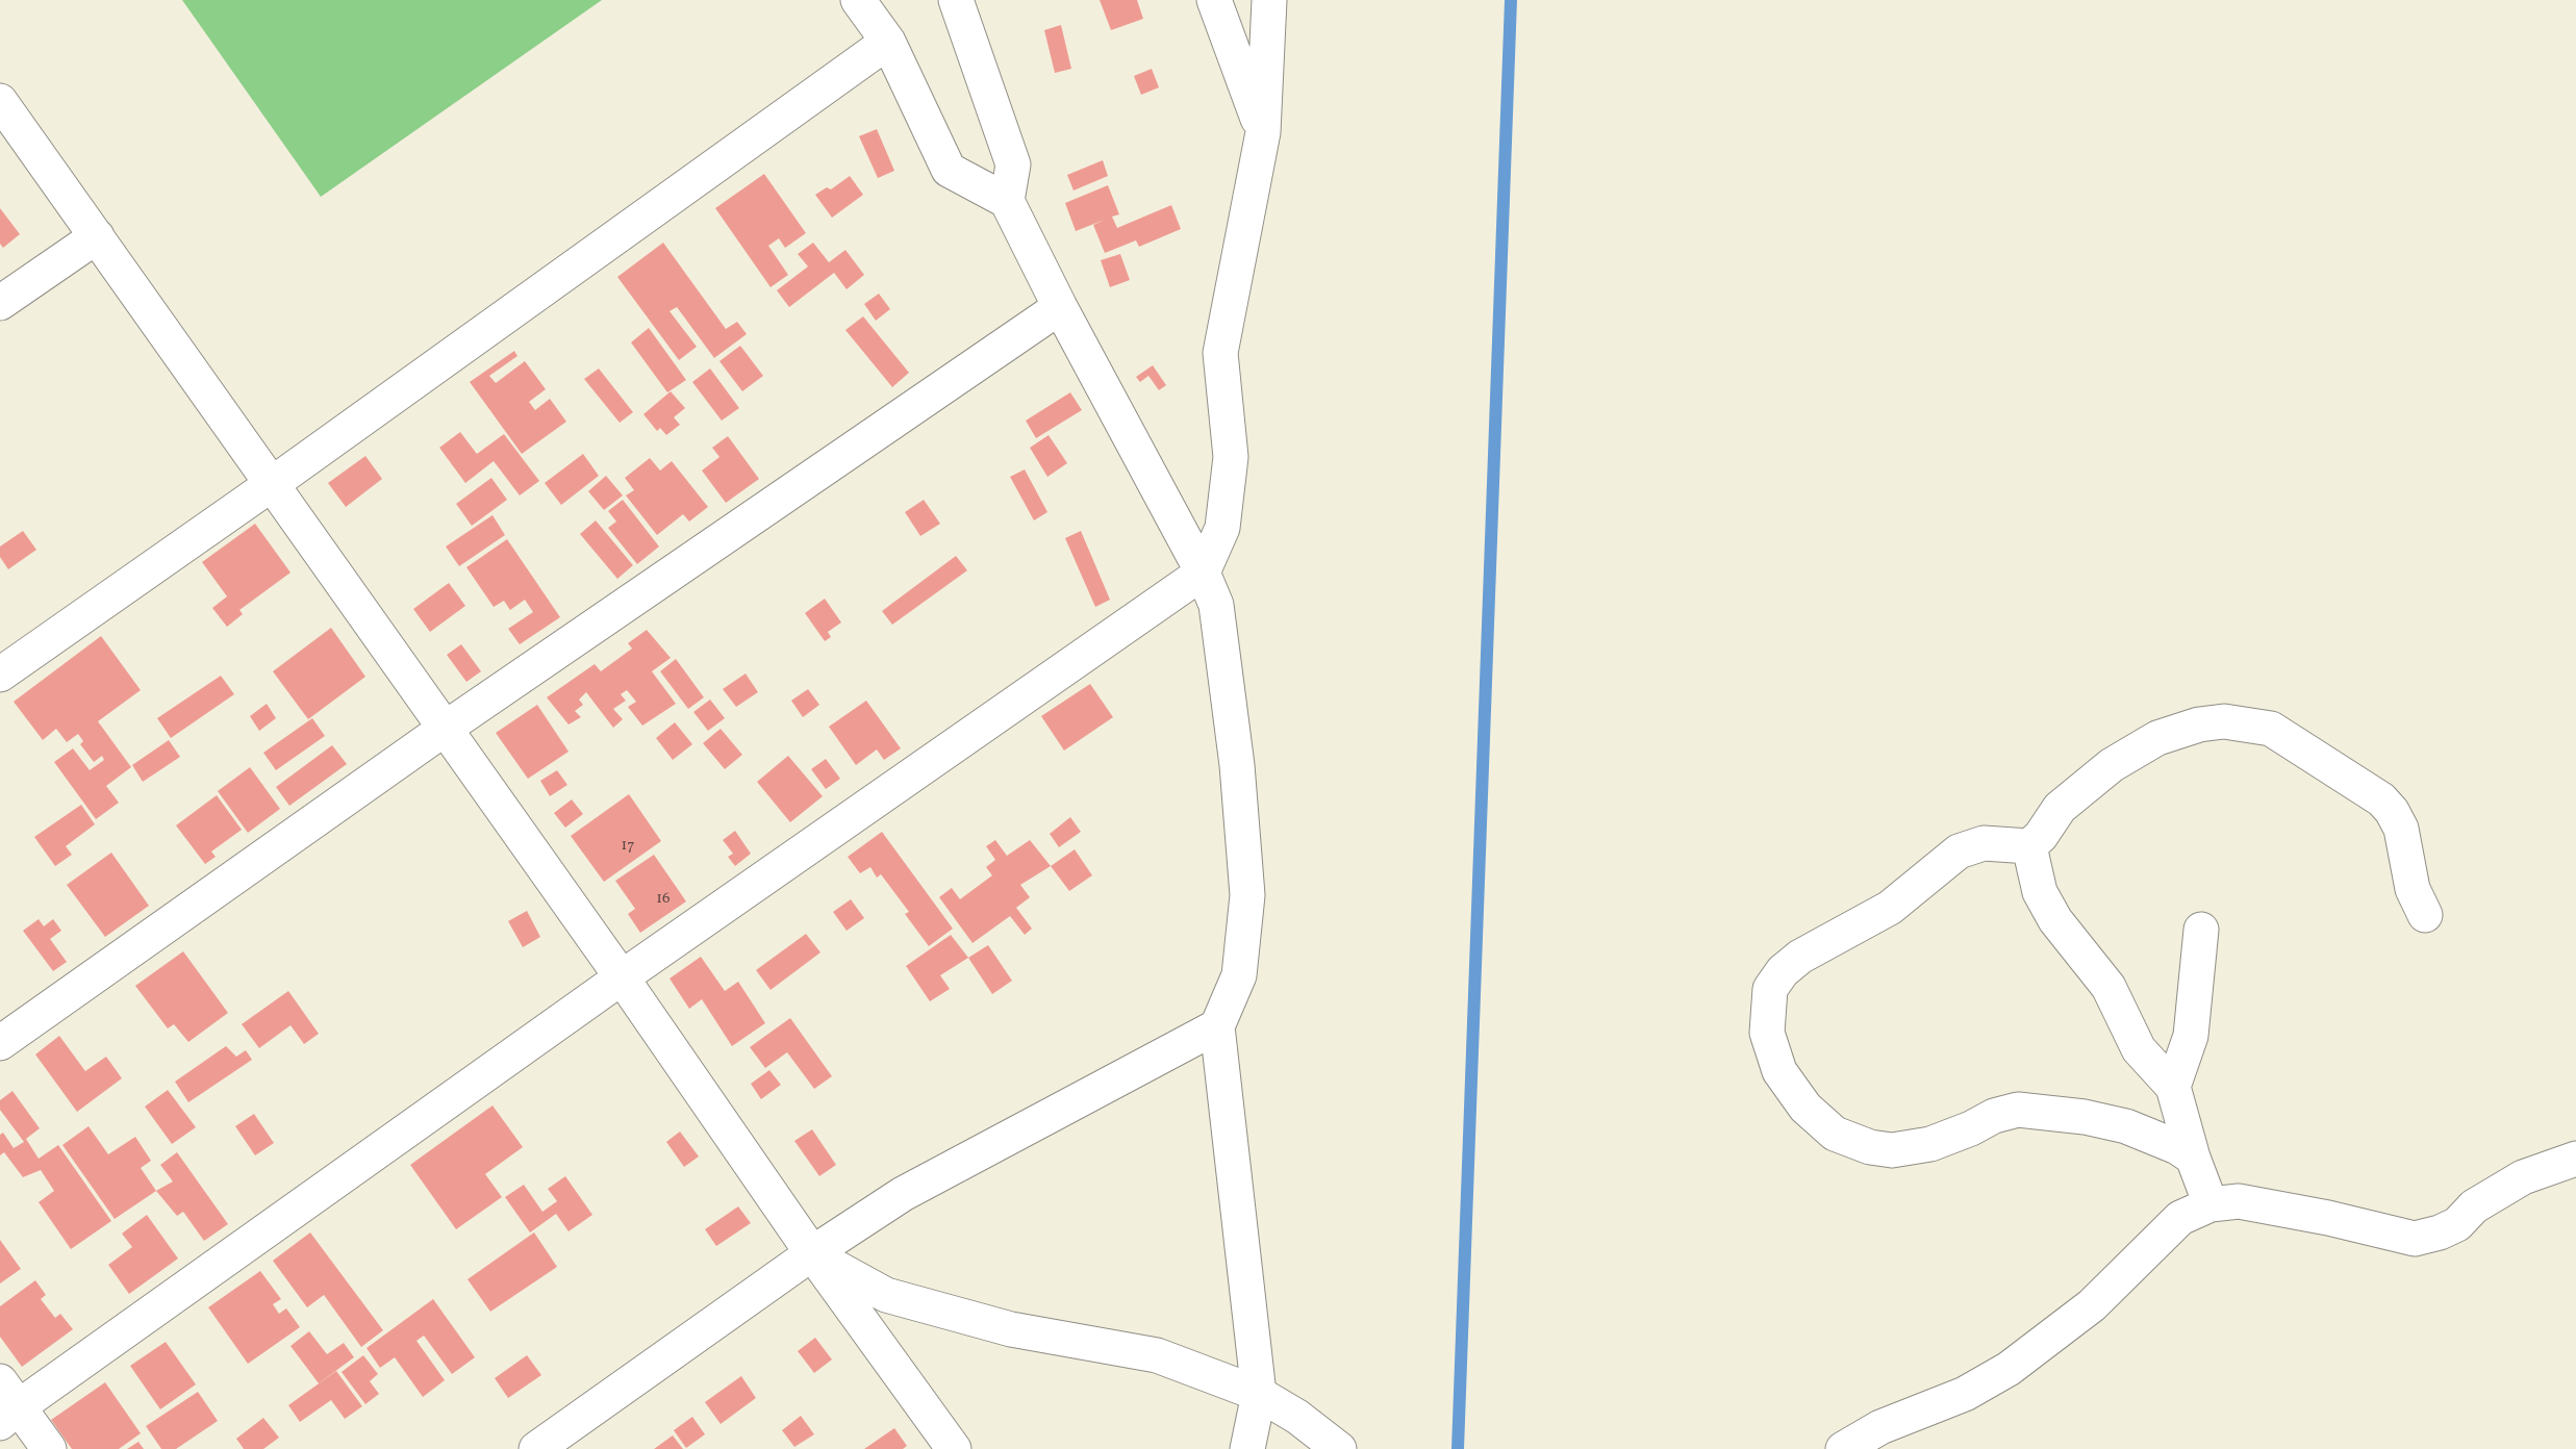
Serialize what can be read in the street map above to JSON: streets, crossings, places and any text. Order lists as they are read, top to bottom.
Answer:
{
  "house_numbers": ["17", "16"]
}
